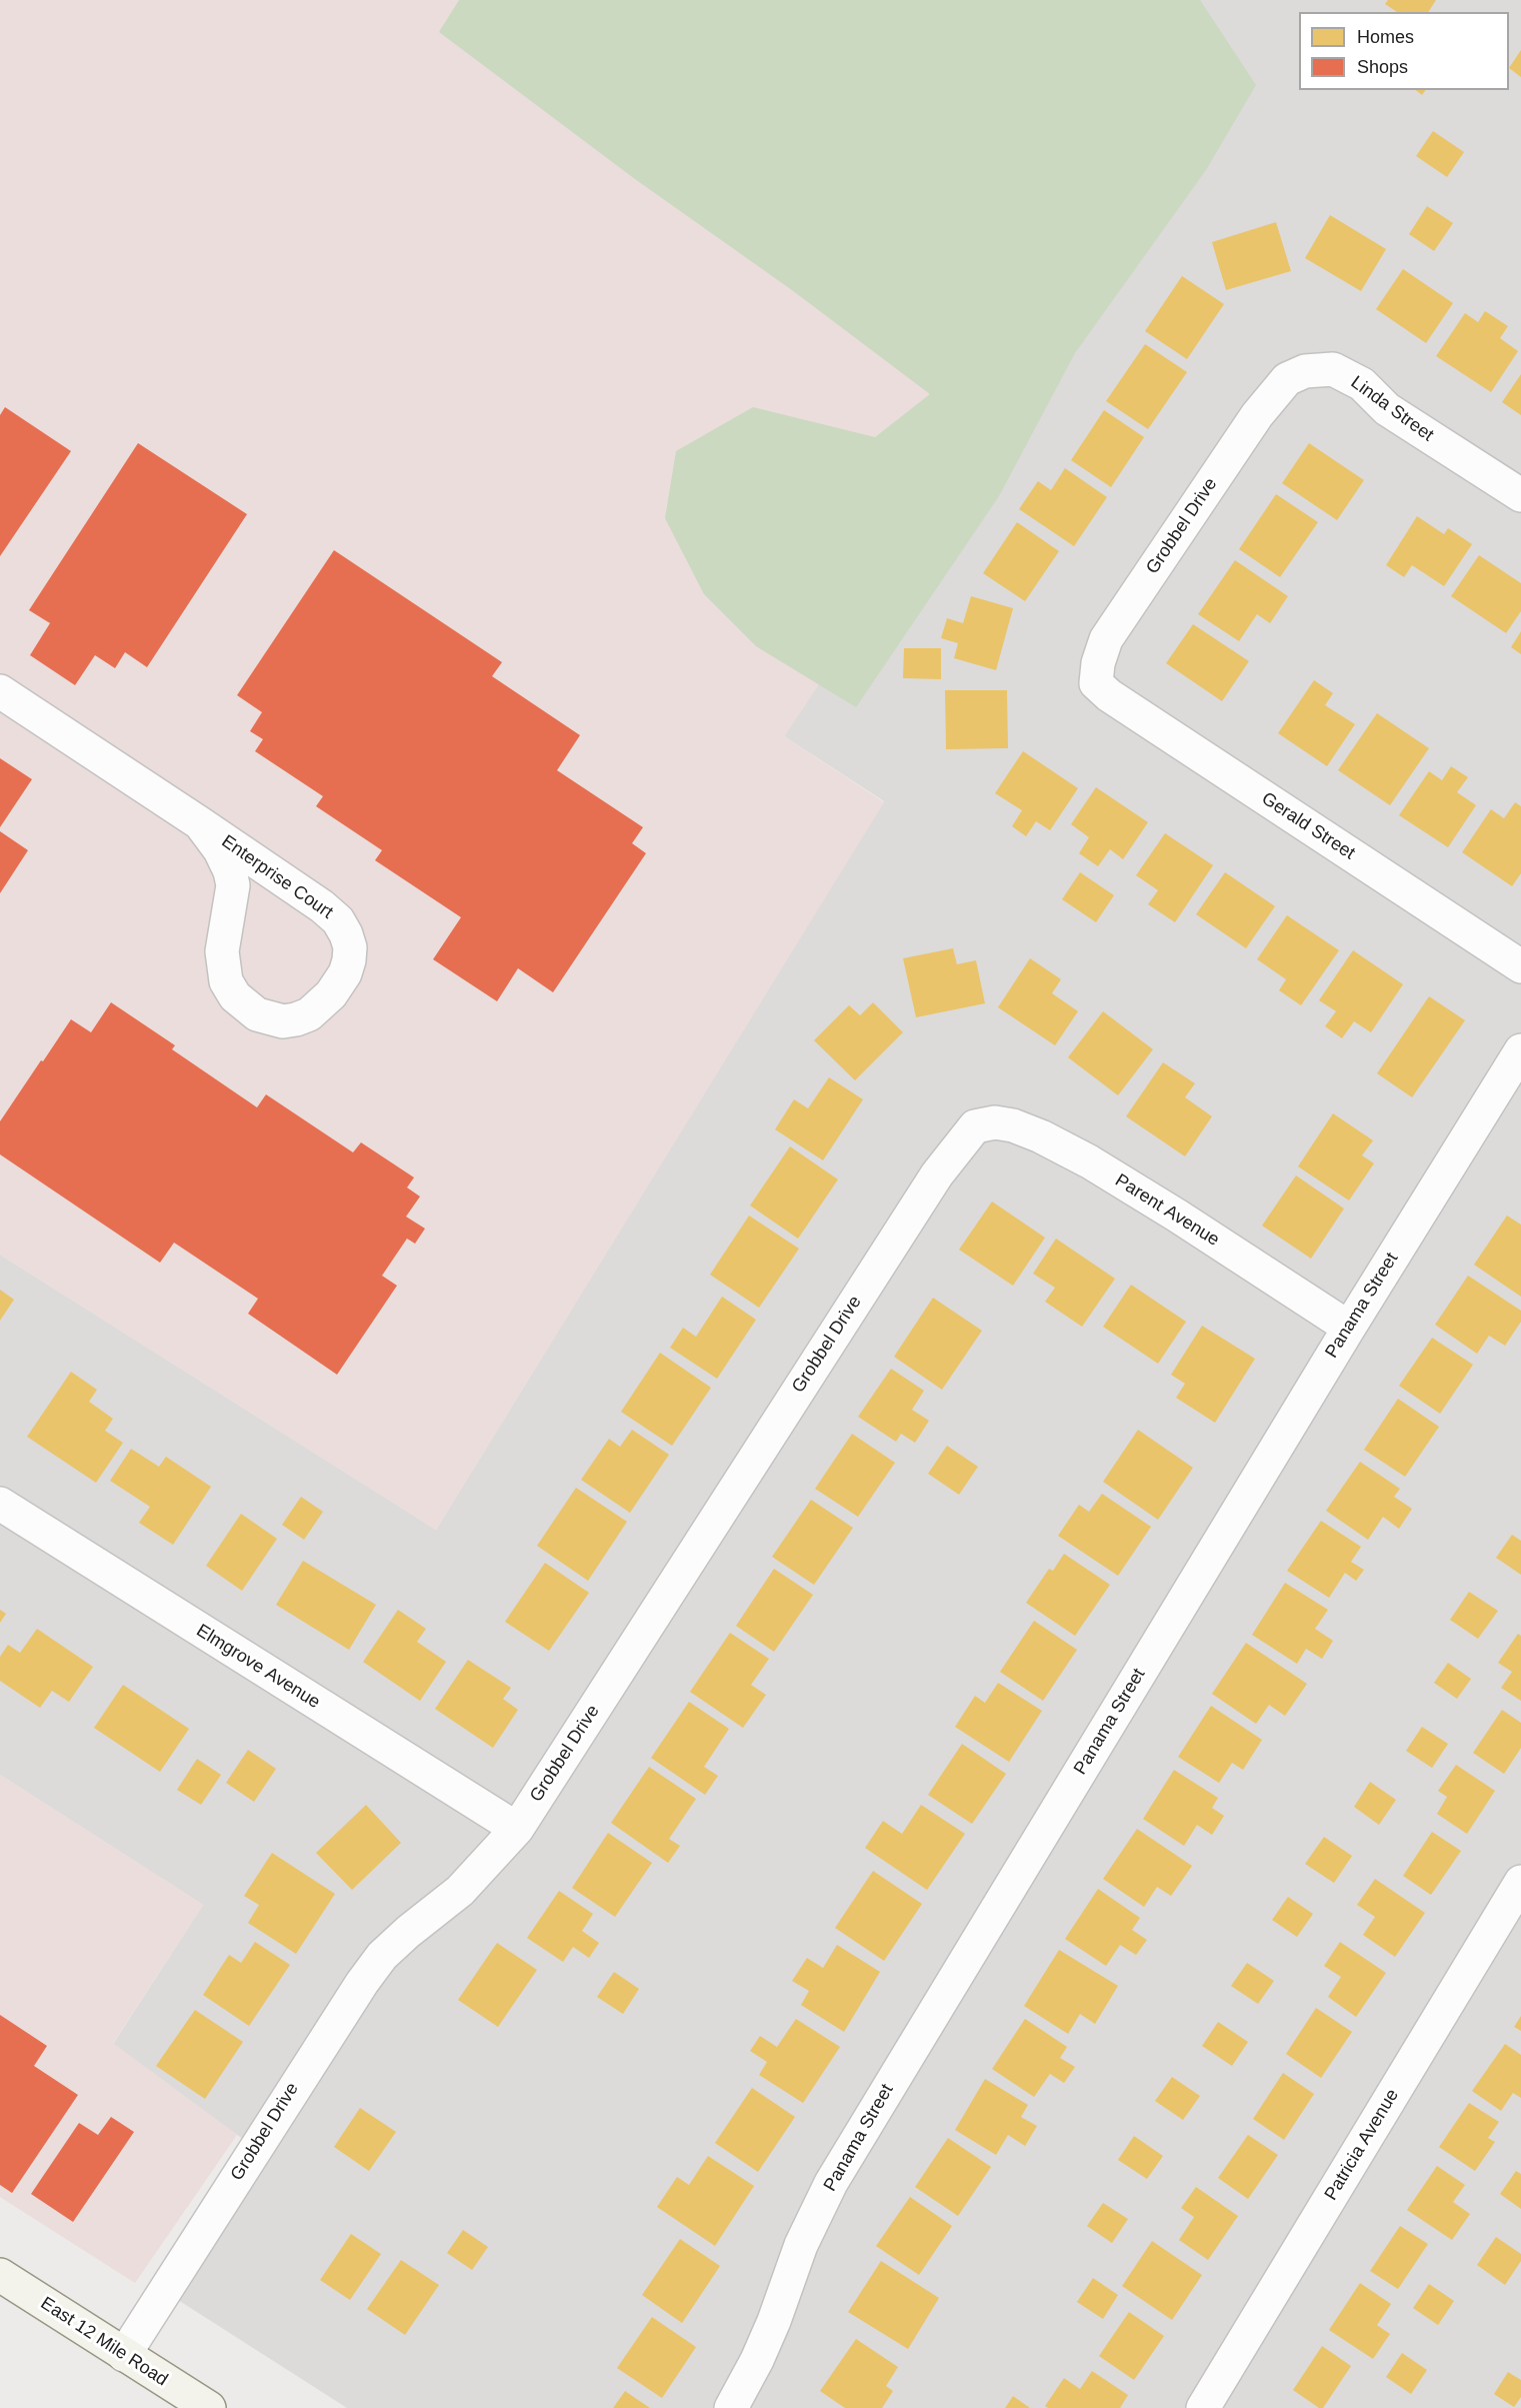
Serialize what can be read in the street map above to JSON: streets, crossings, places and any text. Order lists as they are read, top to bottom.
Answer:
{
  "streets": {
    "main road": ["East 12 Mile Road"],
    "street": [
      "Linda Street",
      "Grobbel Drive",
      "Gerald Street",
      "Enterprise Court",
      "Parent Avenue",
      "Panama Street",
      "Elmgrove Avenue",
      "Patricia Avenue"
    ]
  },
  "crossings": [
    ["Linda Street", "Grobbel Drive"],
    ["Grobbel Drive", "Gerald Street"],
    ["Grobbel Drive", "Parent Avenue"],
    ["Grobbel Drive", "Elmgrove Avenue"],
    ["Grobbel Drive", "East 12 Mile Road"],
    ["Parent Avenue", "Panama Street"]
  ],
  "legend": ["Homes", "Shops"]
}
